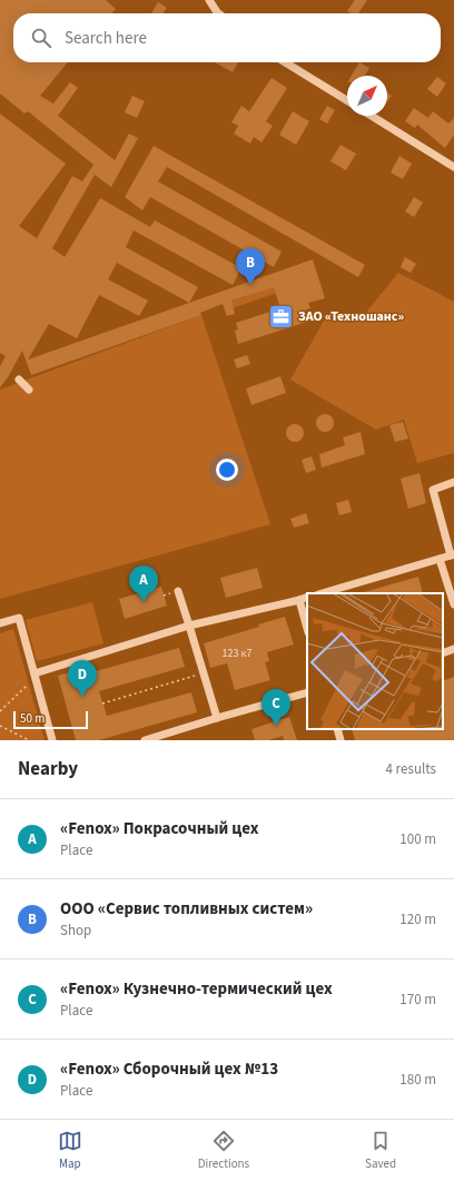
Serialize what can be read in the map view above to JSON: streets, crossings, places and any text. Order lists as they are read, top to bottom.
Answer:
{
  "places": {
    "office": ["ЗАО «Техношанс»"]
  },
  "house_numbers": ["123 к7"],
  "scale_bar": "50 m",
  "north": "top right",
  "page": {
    "search": "Search here",
    "pins": [
      "B",
      "A",
      "D",
      "C"
    ],
    "scale": "50 m",
    "heading": ["Nearby", "4 results"],
    "list": [
      {
        "mark": "A",
        "name": "«Fenox» Покрасочный цех",
        "note": "Place",
        "value": "100 m"
      },
      {
        "mark": "B",
        "name": "ООО «Сервис топливных систем»",
        "note": "Shop",
        "value": "120 m"
      },
      {
        "mark": "C",
        "name": "«Fenox» Кузнечно-термический цех",
        "note": "Place",
        "value": "170 m"
      },
      {
        "mark": "D",
        "name": "«Fenox» Сборочный цех №13",
        "note": "Place",
        "value": "180 m"
      }
    ],
    "nav": ["Map", "Directions", "Saved"]
  }
}
